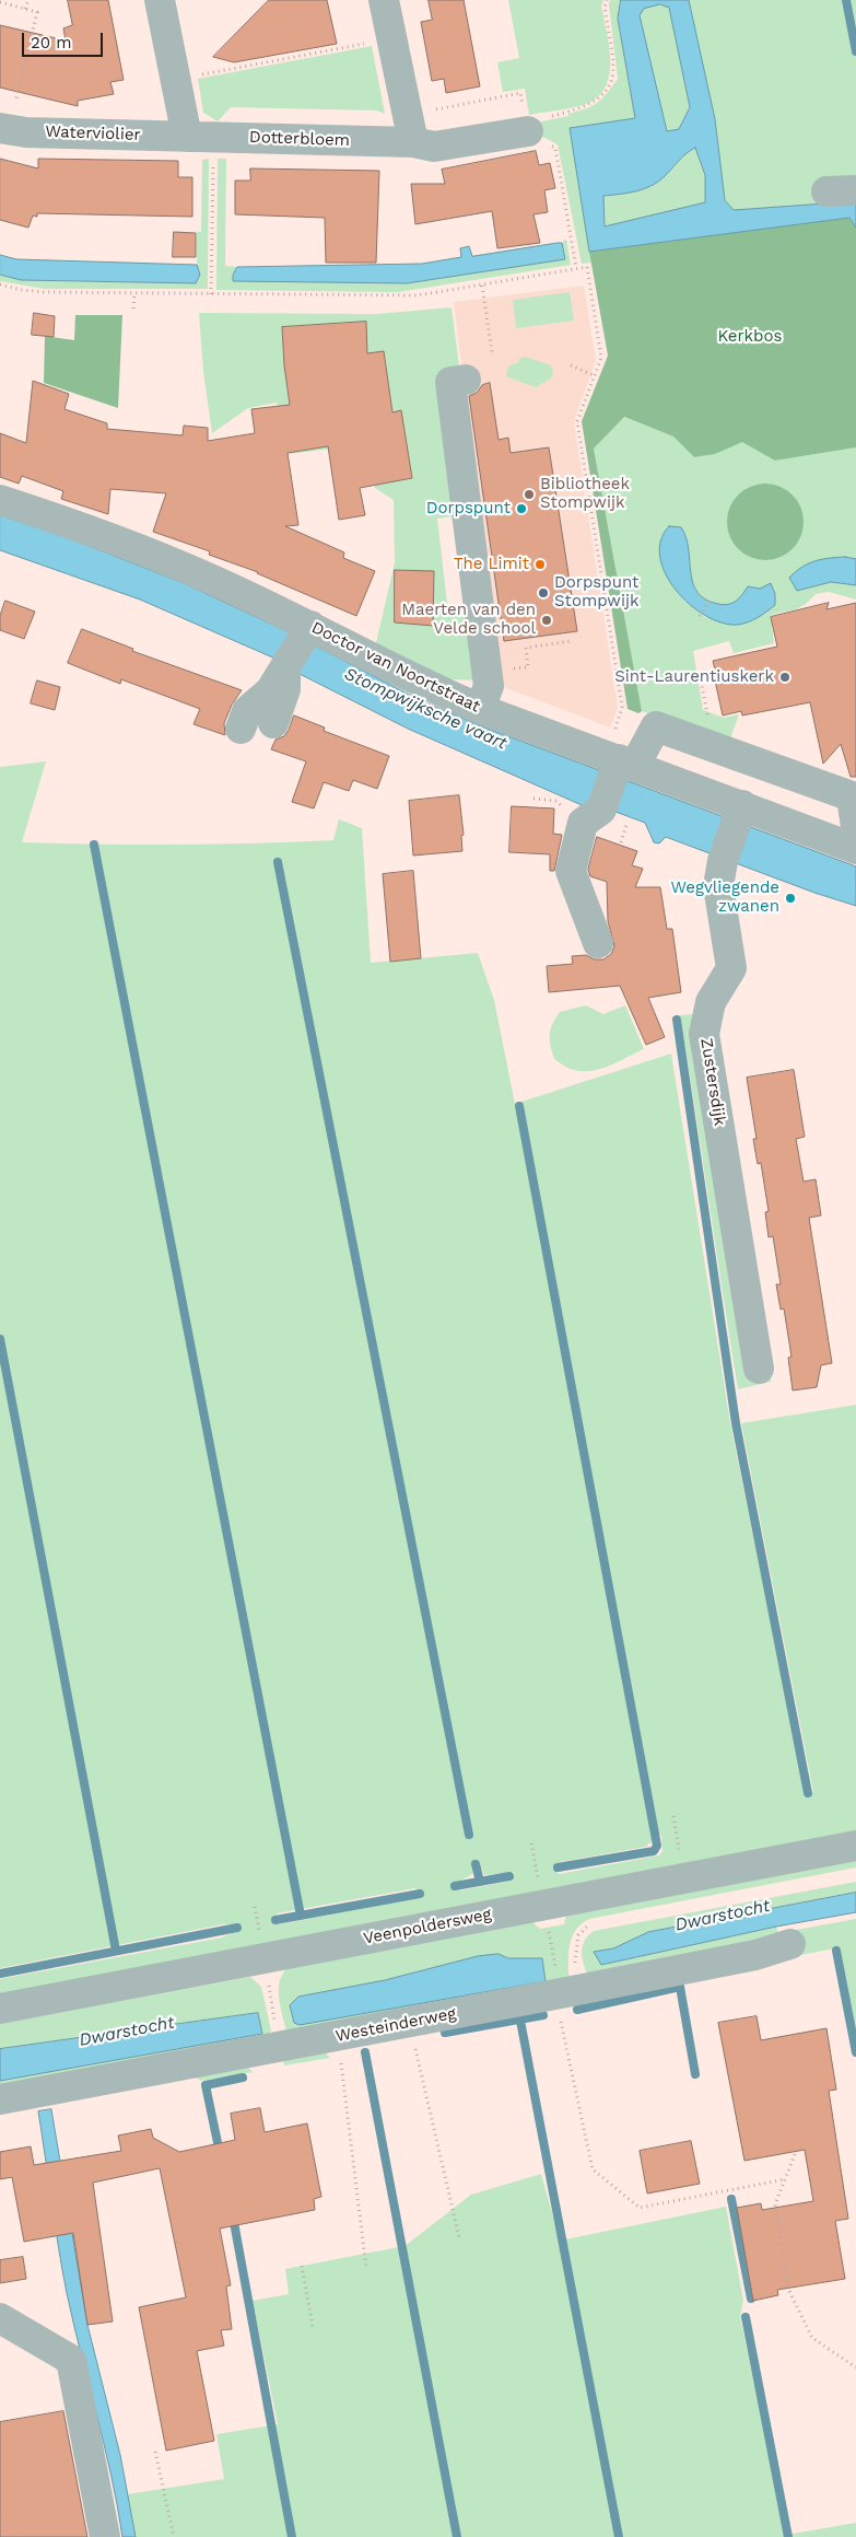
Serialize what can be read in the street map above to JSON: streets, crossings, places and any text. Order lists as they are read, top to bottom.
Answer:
{
  "streets": {
    "street": [
      "Waterviolier",
      "Dotterbloem",
      "Doctor van Noortstraat",
      "Zustersdijk",
      "Veenpoldersweg",
      "Westeinderweg"
    ]
  },
  "crossings": [
    ["Waterviolier", "Dotterbloem"],
    ["Doctor van Noortstraat", "Zustersdijk"]
  ],
  "water": ["Stompwijksche vaart", "Dwarstocht"],
  "parks": ["Kerkbos"],
  "places": [
    "Bibliotheek Stompwijk",
    "Dorpspunt",
    "The Limit",
    "Dorpspunt Stompwijk",
    "Maerten van den Velde school",
    "Sint-Laurentiuskerk",
    "Wegvliegende zwanen"
  ],
  "scale_bar": "20 m"
}
